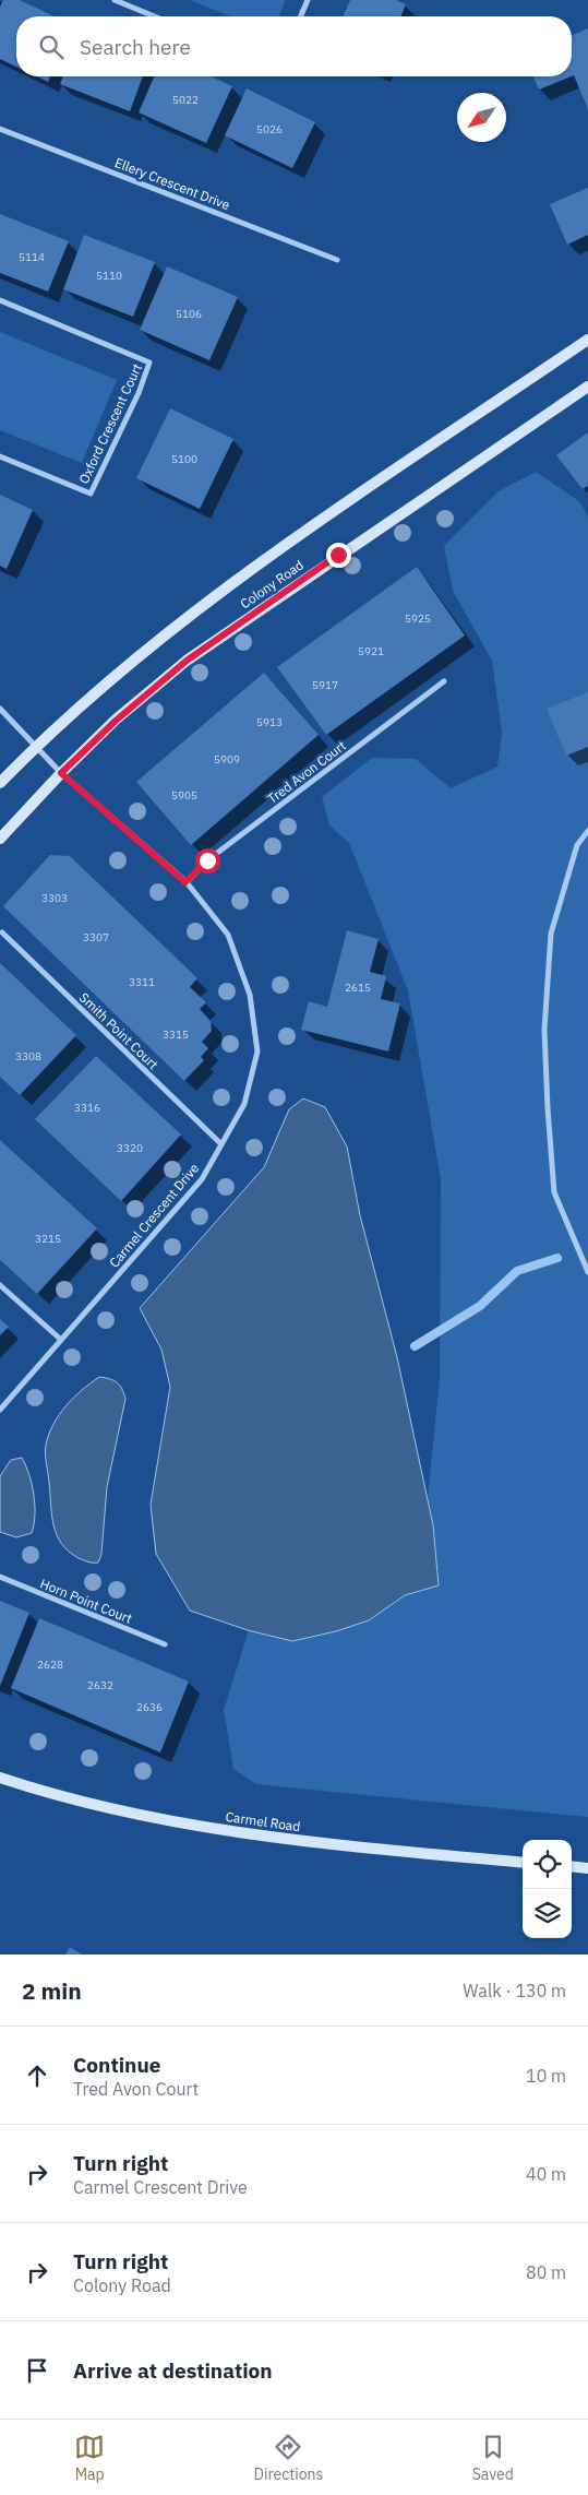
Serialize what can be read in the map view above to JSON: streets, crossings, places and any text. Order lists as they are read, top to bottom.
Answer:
{
  "streets": {
    "main road": ["Colony Road", "Carmel Road"],
    "street": [
      "Ellery Crescent Drive",
      "Oxford Crescent Court",
      "Tred Avon Court",
      "Smith Point Court",
      "Carmel Crescent Drive",
      "Horn Point Court"
    ]
  },
  "crossings": [
    ["Colony Road", "Carmel Crescent Drive"],
    ["Tred Avon Court", "Carmel Crescent Drive"],
    ["Smith Point Court", "Carmel Crescent Drive"]
  ],
  "house_numbers": [
    "5022",
    "5026",
    "5114",
    "5110",
    "5106",
    "5100",
    "5925",
    "5921",
    "5917",
    "5913",
    "5909",
    "5905",
    "3303",
    "3307",
    "3311",
    "2615",
    "3315",
    "3308",
    "3316",
    "3320",
    "3215",
    "2628",
    "2632",
    "2636"
  ],
  "north": "bottom left",
  "page": {
    "search": "Search here",
    "heading": ["2 min", "Walk · 130 m"],
    "list": [
      ["Continue", "Tred Avon Court", "10 m"],
      ["Turn right", "Carmel Crescent Drive", "40 m"],
      ["Turn right", "Colony Road", "80 m"],
      "Arrive at destination"
    ],
    "nav": ["Map", "Directions", "Saved"]
  }
}
